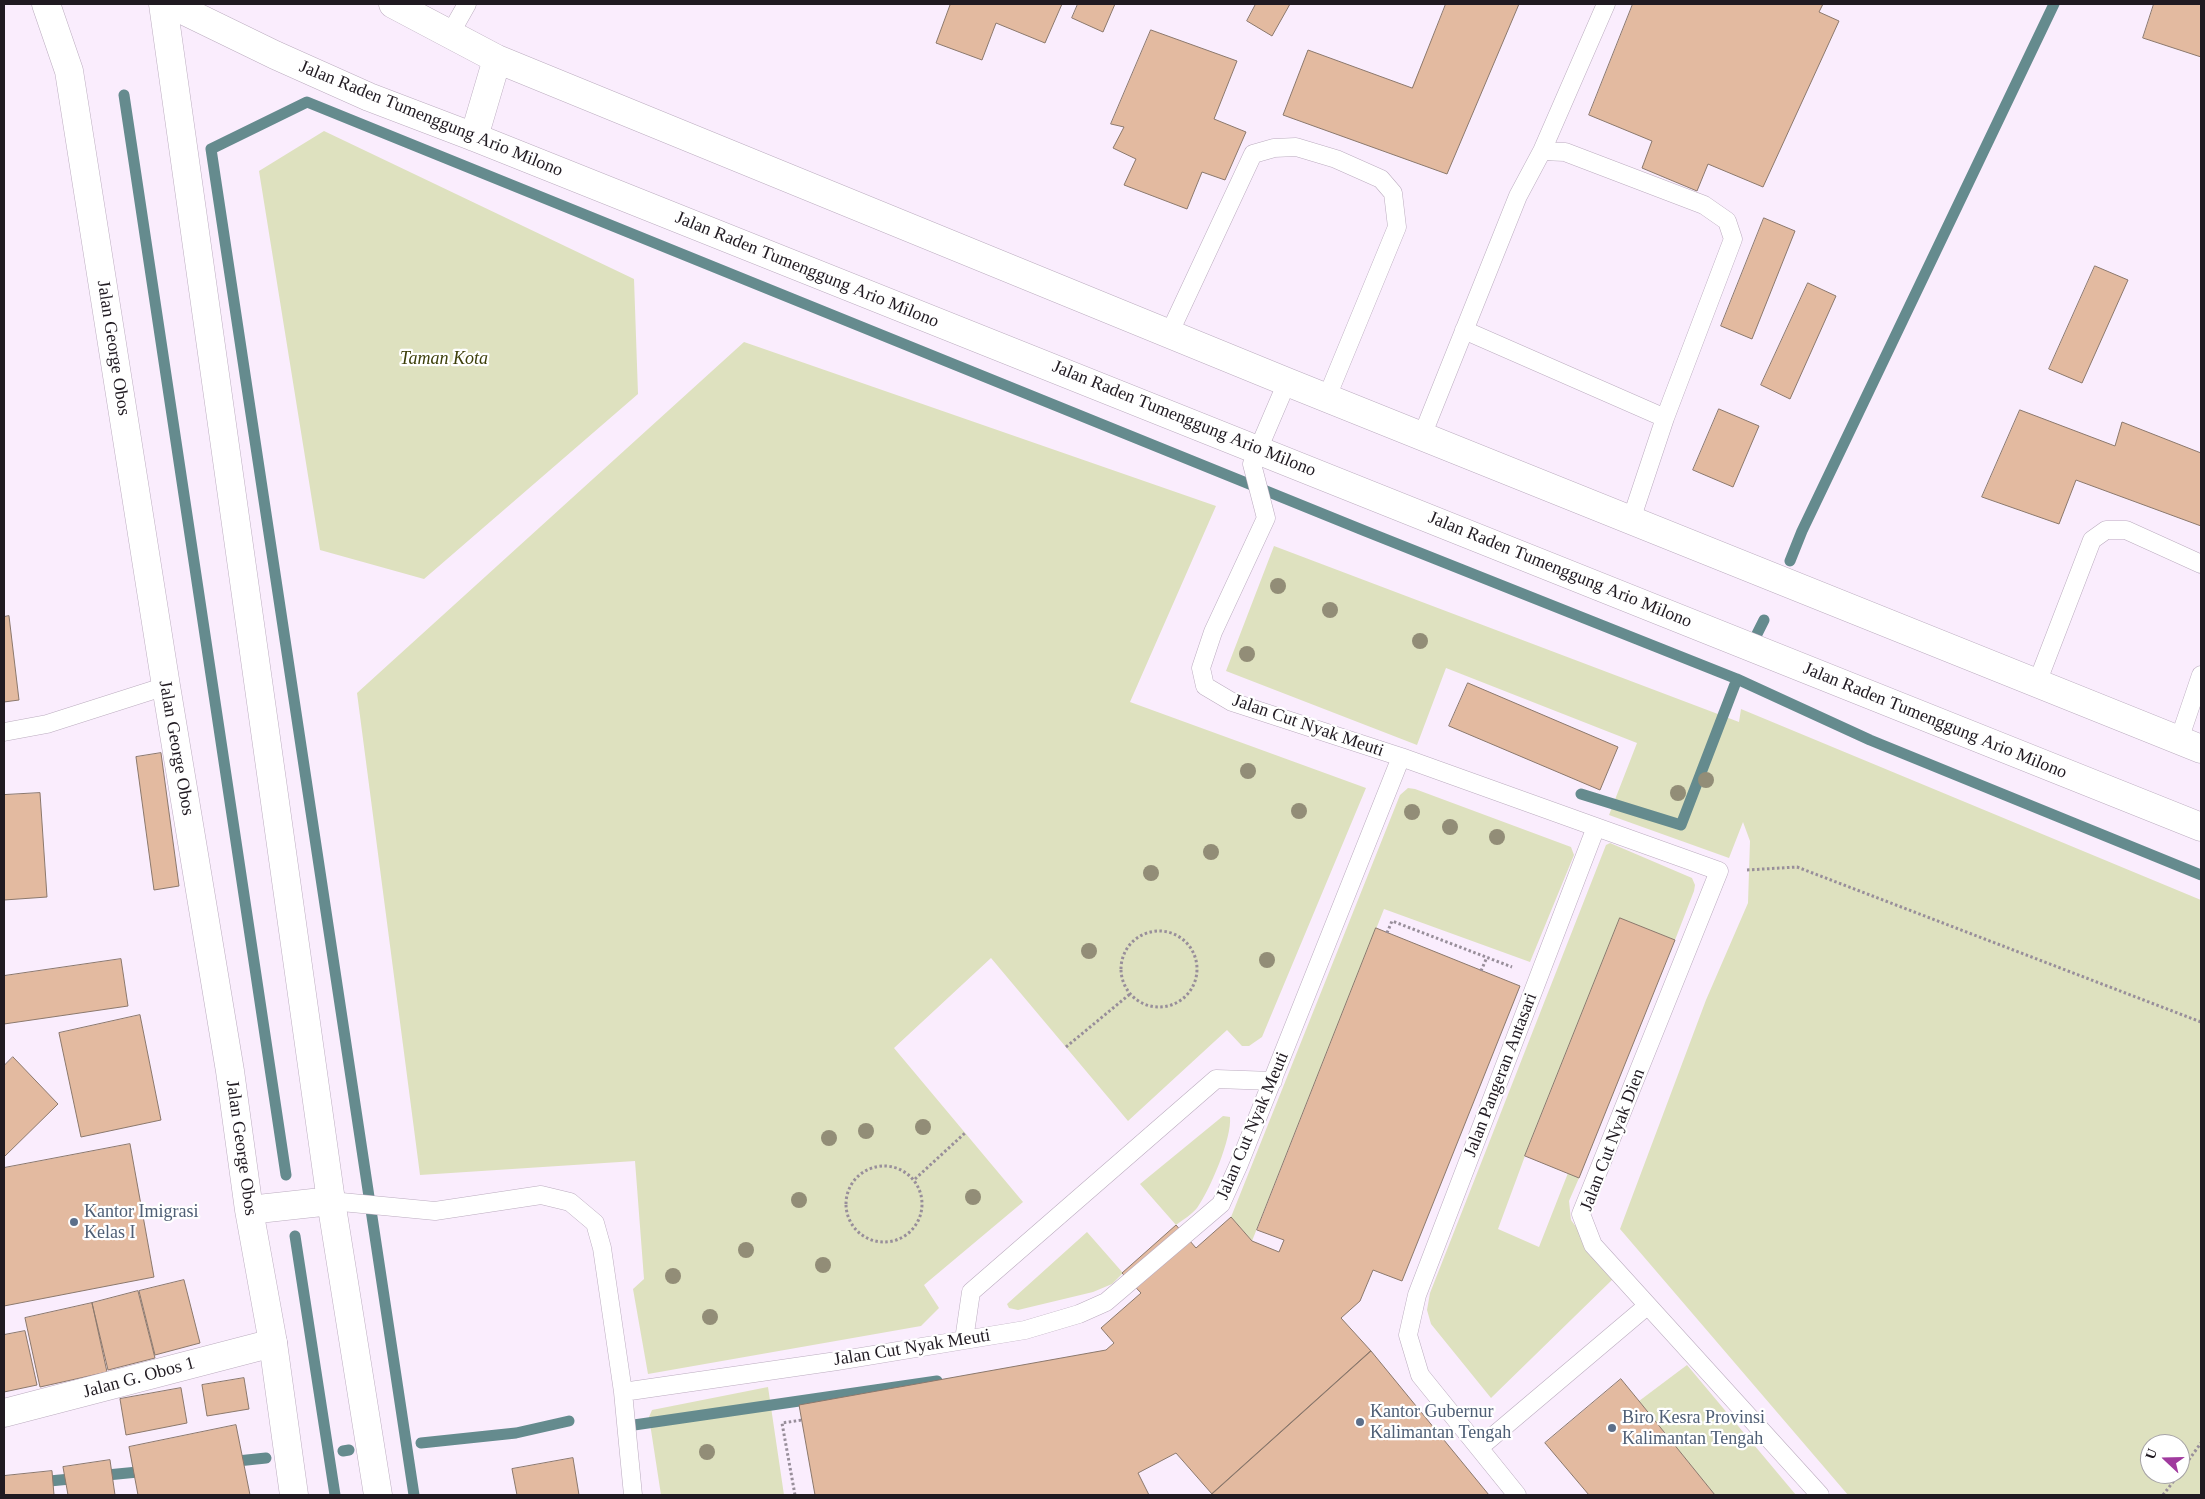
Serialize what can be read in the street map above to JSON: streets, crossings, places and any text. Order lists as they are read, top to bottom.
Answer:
{
  "streets": {
    "main road": ["Jalan Raden Tumenggung Ario Milono", "Jalan George Obos", "Jalan G. Obos 1"],
    "lane": ["Jalan Cut Nyak Meuti", "Jalan Pangeran Antasari", "Jalan Cut Nyak Dien"]
  },
  "crossings": [
    ["Jalan Raden Tumenggung Ario Milono", "Jalan Cut Nyak Meuti"],
    ["Jalan George Obos", "Jalan G. Obos 1"]
  ],
  "parks": ["Taman Kota"],
  "places": ["Kantor Imigrasi Kelas I", "Kantor Gubernur Kalimantan Tengah", "Biro Kesra Provinsi Kalimantan Tengah"],
  "north": "left"
}
